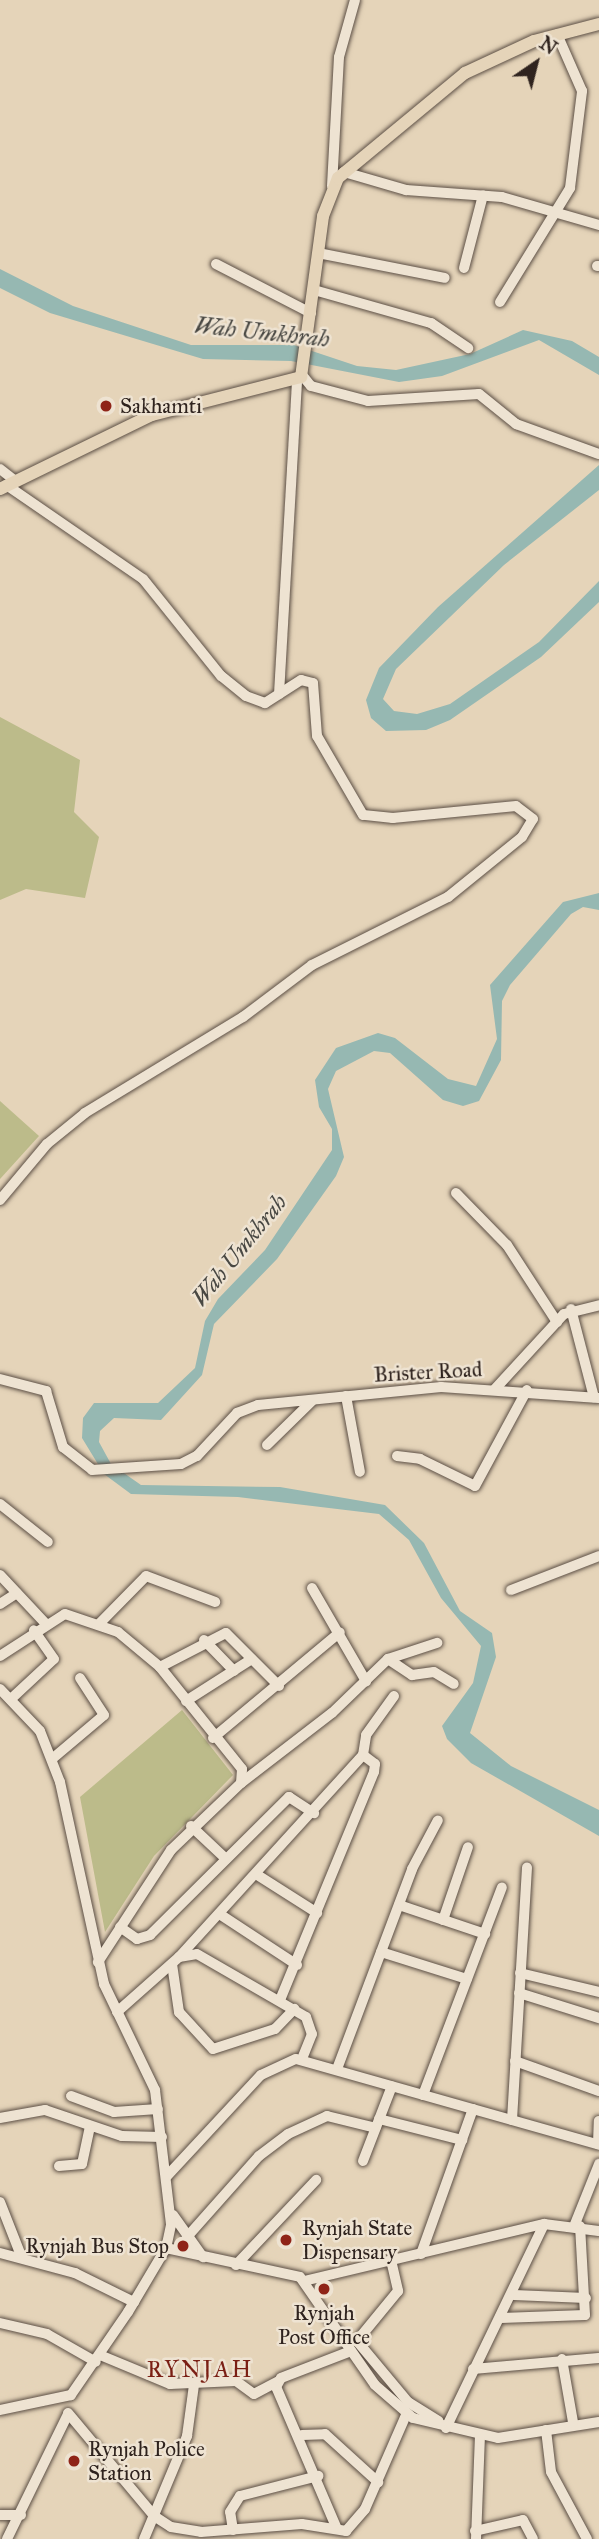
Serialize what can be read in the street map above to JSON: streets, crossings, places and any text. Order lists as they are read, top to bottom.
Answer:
{
  "streets": {
    "street": ["Brister Road"]
  },
  "districts": ["RYNJAH"],
  "water": ["Wah Umkhrah"],
  "places": [
    "Sakhamti",
    "Rynjah State Dispensary",
    "Rynjah Bus Stop",
    "Rynjah Post Office",
    "Rynjah Police Station"
  ],
  "north": "top right"
}
